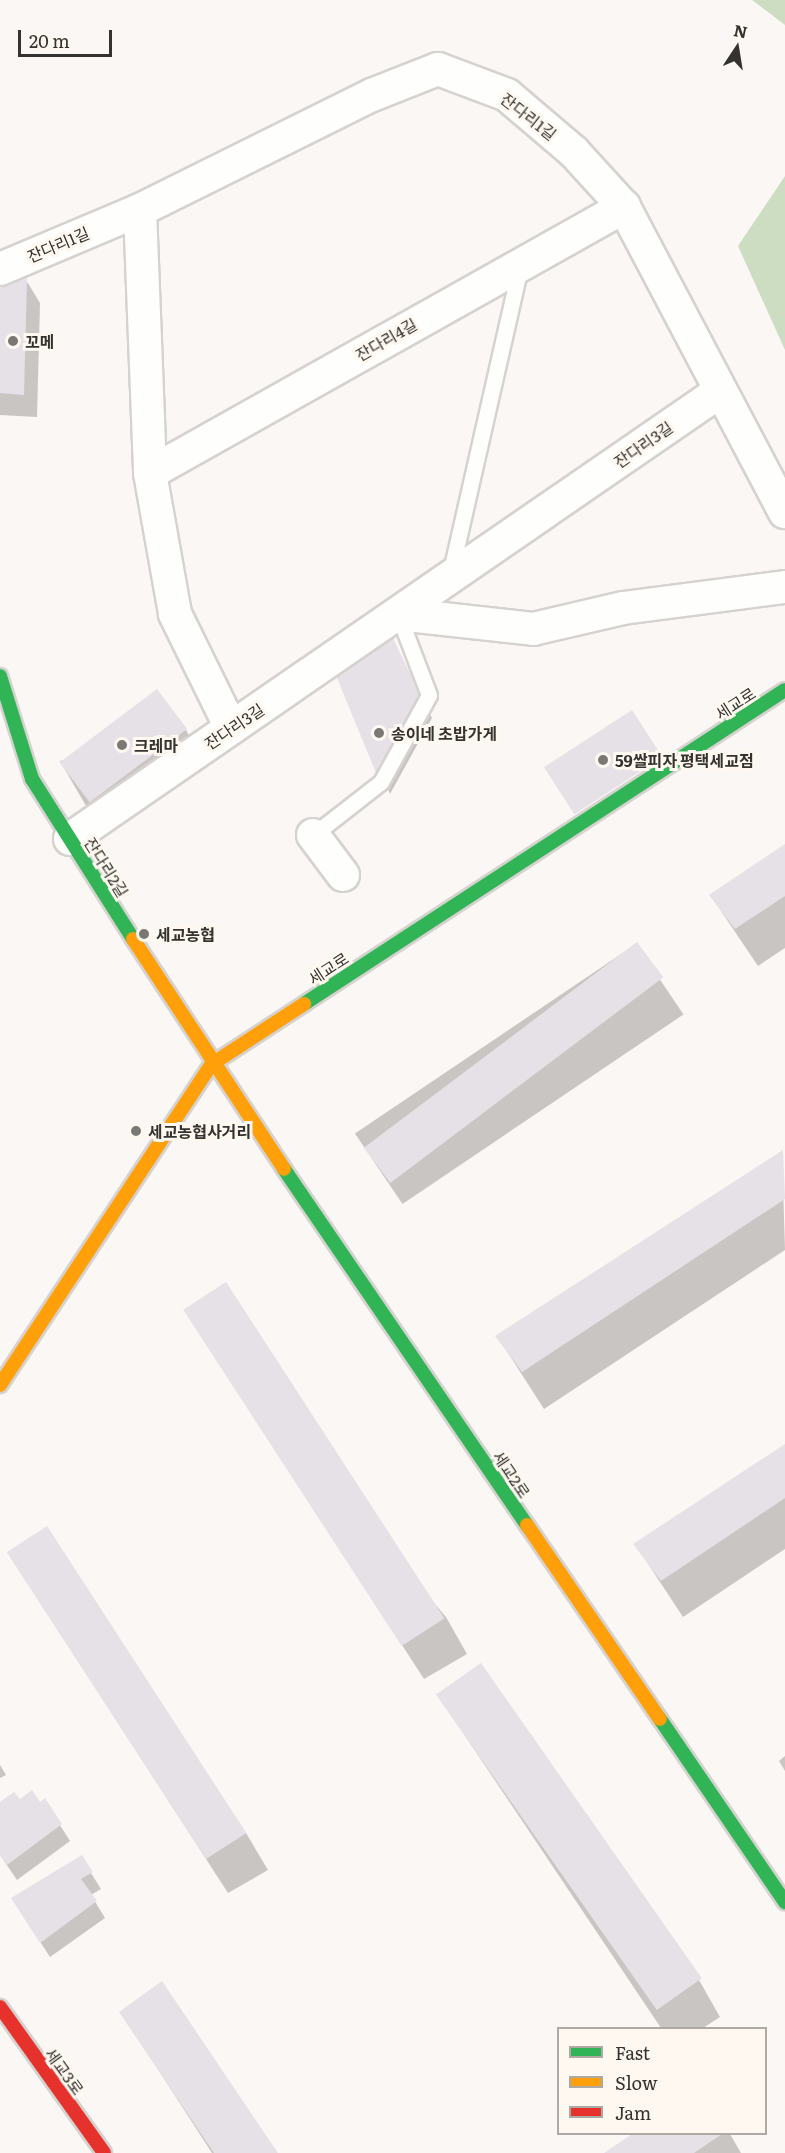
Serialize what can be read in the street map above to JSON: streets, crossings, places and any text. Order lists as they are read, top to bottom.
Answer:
{
  "streets": {
    "street": [
      "잔다리1길",
      "잔다리4길",
      "잔다리3길",
      "세교로",
      "잔다리2길",
      "세교2로",
      "세교3로"
    ]
  },
  "crossings": [
    ["잔다리1길", "잔다리4길"],
    ["잔다리1길", "잔다리3길"],
    ["잔다리3길", "잔다리2길"],
    ["세교로", "잔다리2길"],
    ["세교로", "세교2로"],
    ["잔다리2길", "세교2로"]
  ],
  "places": [
    "꼬메",
    "송이네 초밥가게",
    "크레마",
    "59쌀피자 평택세교점",
    "세교농협",
    "세교농협사거리"
  ],
  "legend": ["Fast", "Slow", "Jam"],
  "scale_bar": "20 m",
  "north": "top"
}
